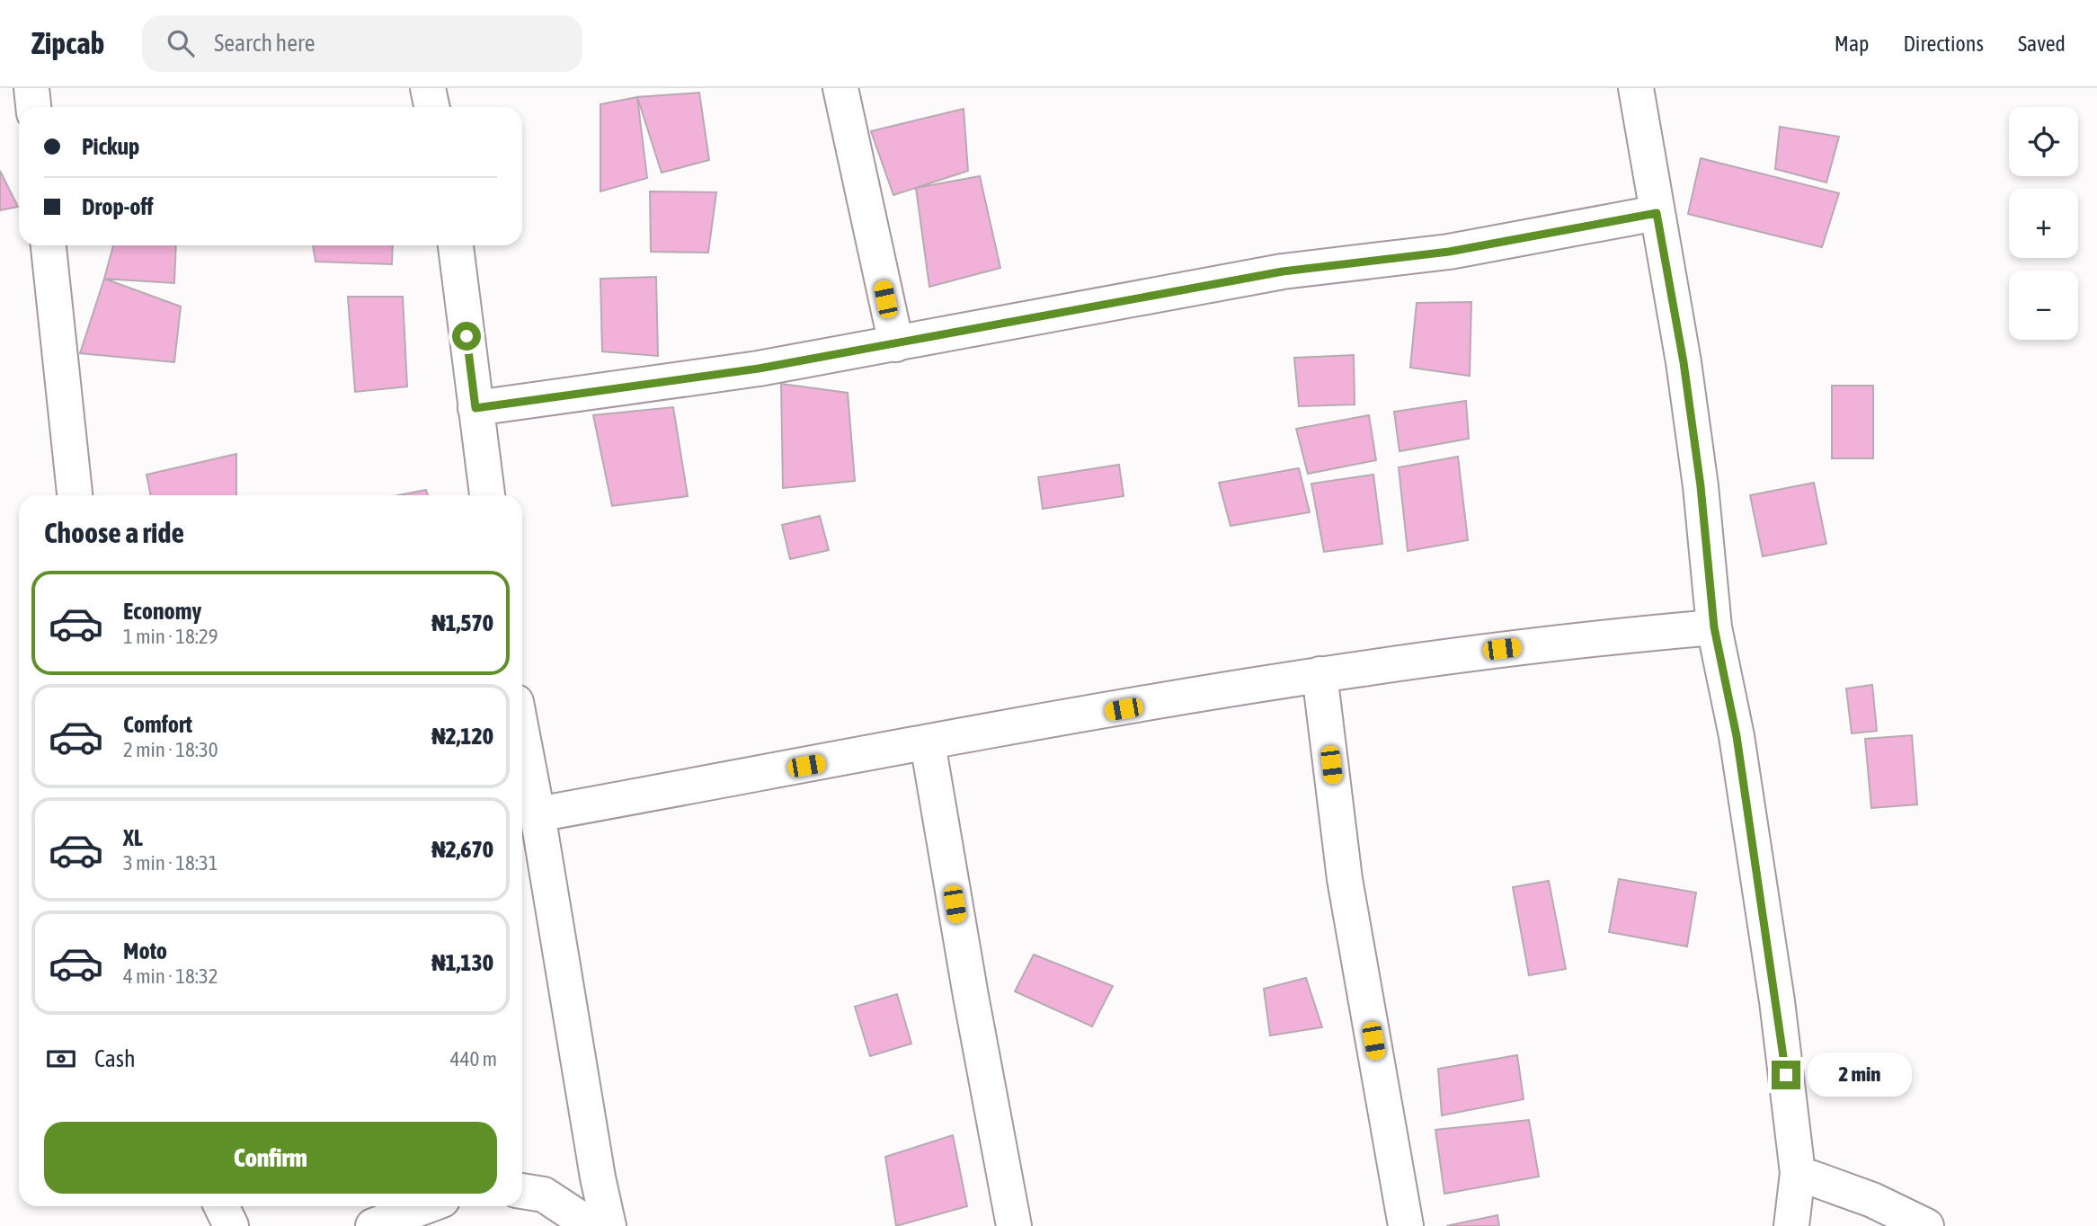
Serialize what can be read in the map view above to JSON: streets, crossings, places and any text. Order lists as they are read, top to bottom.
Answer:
{
  "page": {
    "header": "Zipcab",
    "search": "Search here",
    "nav": ["Map", "Directions", "Saved"],
    "map_buttons": ["+", "−"],
    "banner": ["Pickup", "Drop-off"],
    "heading": "Choose a ride",
    "list": [
      {
        "name": "Economy",
        "note": "1 min · 18:29",
        "value": "₦1,570"
      },
      {
        "name": "Comfort",
        "note": "2 min · 18:30",
        "value": "₦2,120"
      },
      {
        "name": "XL",
        "note": "3 min · 18:31",
        "value": "₦2,670"
      },
      {
        "name": "Moto",
        "note": "4 min · 18:32",
        "value": "₦1,130"
      }
    ],
    "pay": ["Cash", "440 m"],
    "bubble": "2 min",
    "buttons": "Confirm"
  }
}
